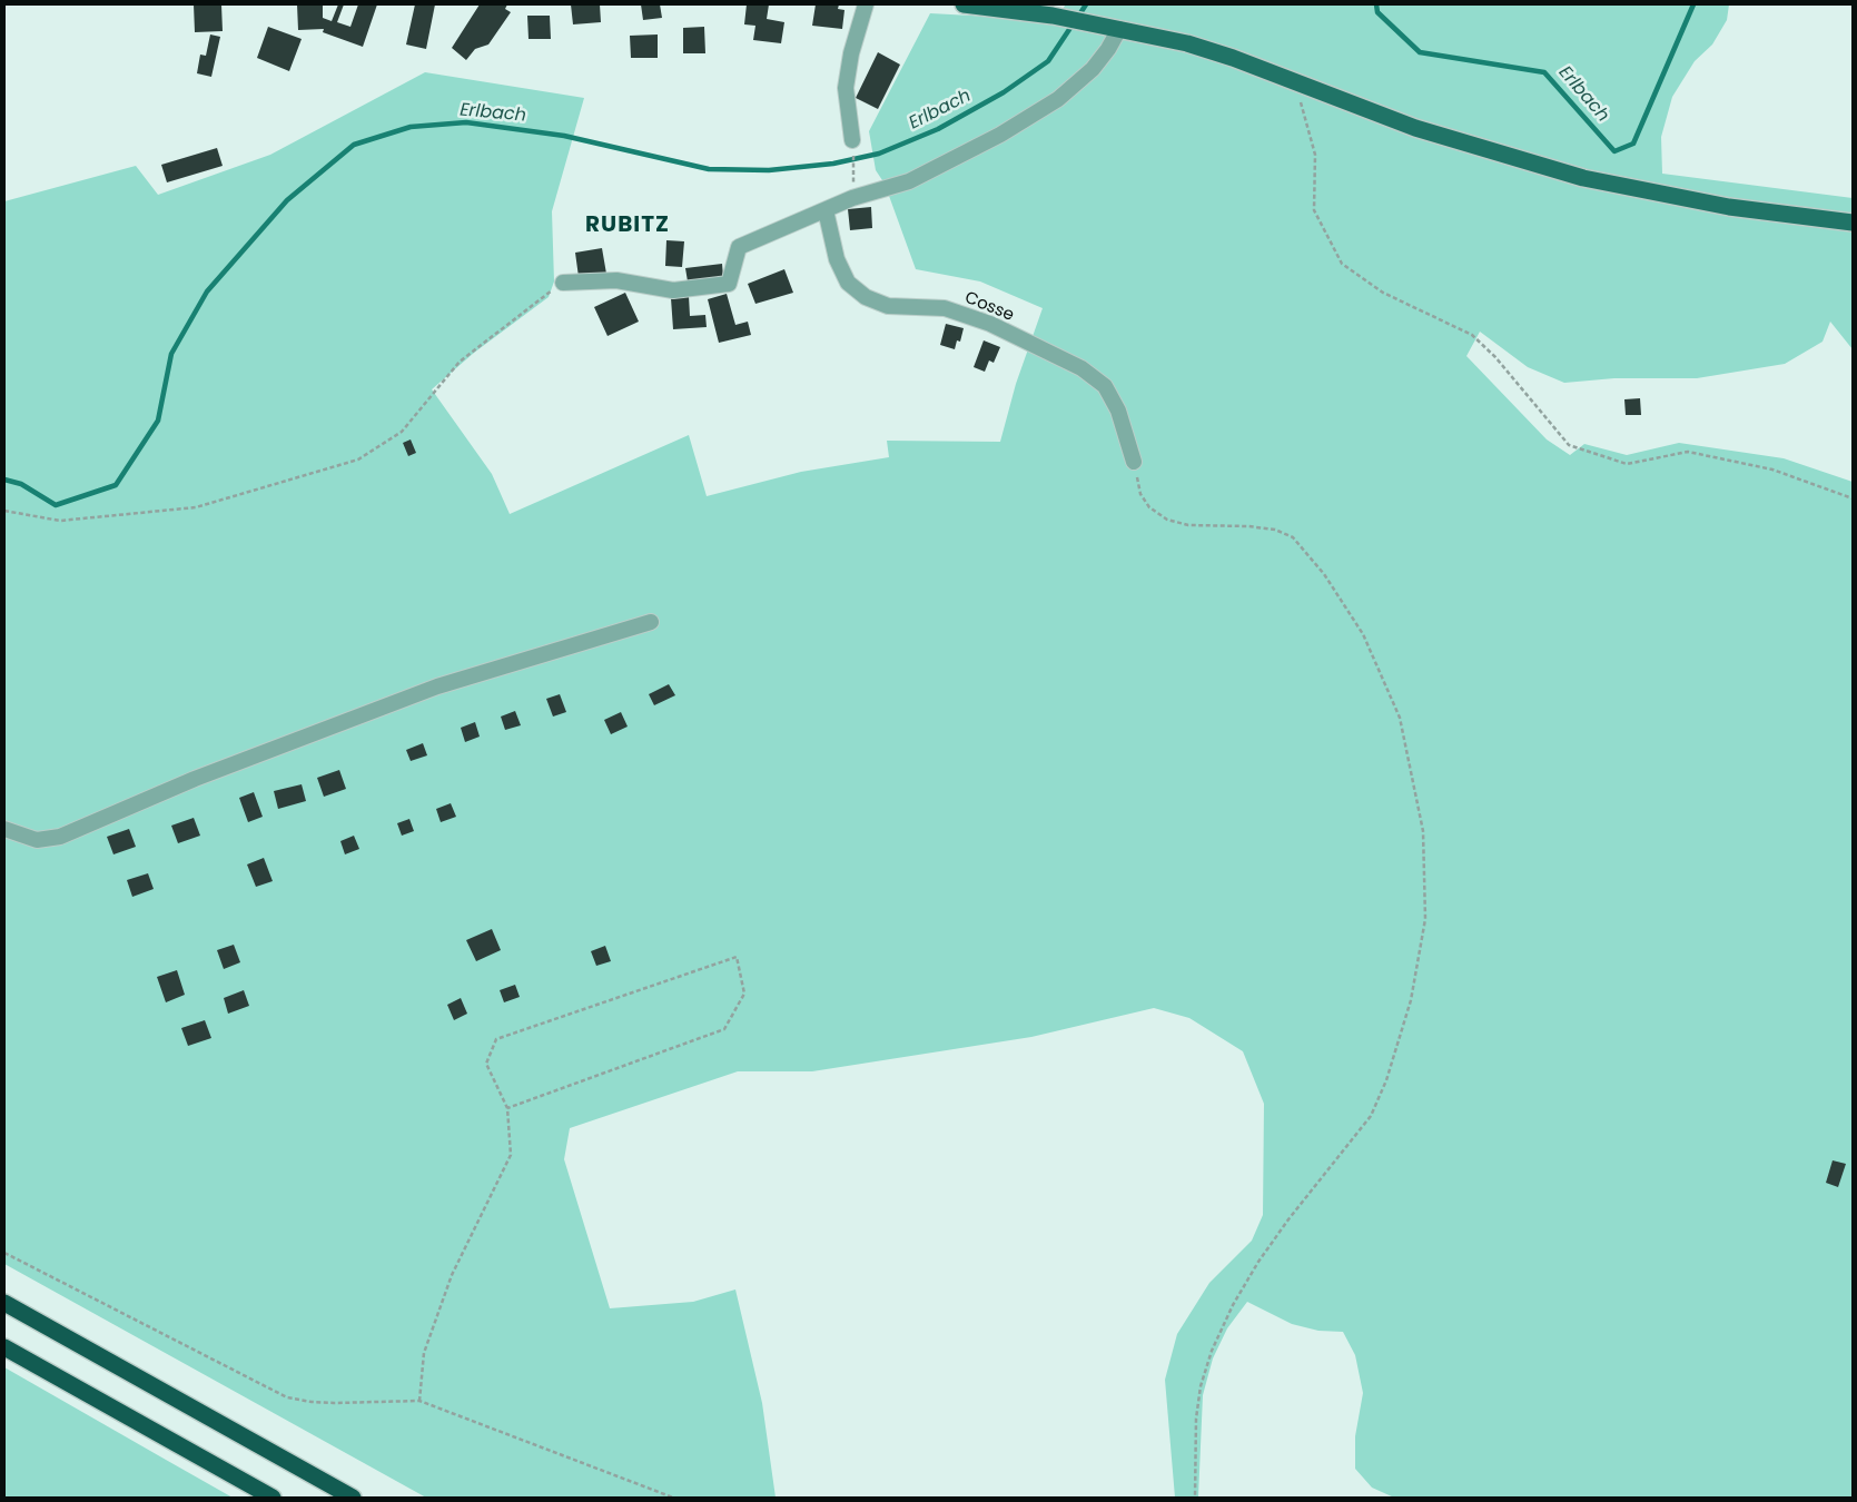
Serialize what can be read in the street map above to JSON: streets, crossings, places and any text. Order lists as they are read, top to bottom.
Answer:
{
  "streets": {
    "street": ["Cosse"]
  },
  "districts": ["RUBITZ"],
  "water": ["Erlbach"]
}
